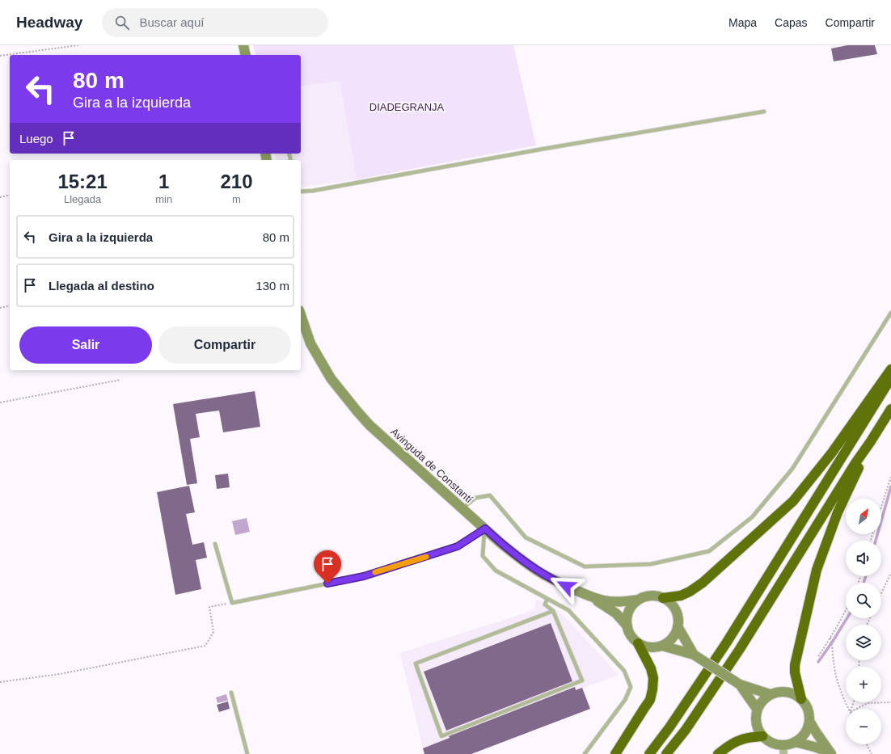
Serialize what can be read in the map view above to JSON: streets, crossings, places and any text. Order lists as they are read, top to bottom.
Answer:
{
  "streets": {
    "main road": ["Avinguda de Constantí"]
  },
  "parks": ["DIADEGRANJA"],
  "north": "top right",
  "page": {
    "header": "Headway",
    "search": "Buscar aquí",
    "nav": ["Mapa", "Capas", "Compartir"],
    "turn": ["80 m", "Gira a la izquierda"],
    "then": "Luego",
    "eta": [
      "15:21",
      "Llegada",
      "1",
      "min",
      "210",
      "m"
    ],
    "list": [
      {
        "name": "Gira a la izquierda",
        "value": "80 m"
      },
      {
        "name": "Llegada al destino",
        "value": "130 m"
      }
    ],
    "buttons": ["Salir", "Compartir"],
    "map_buttons": ["+", "−"]
  }
}
